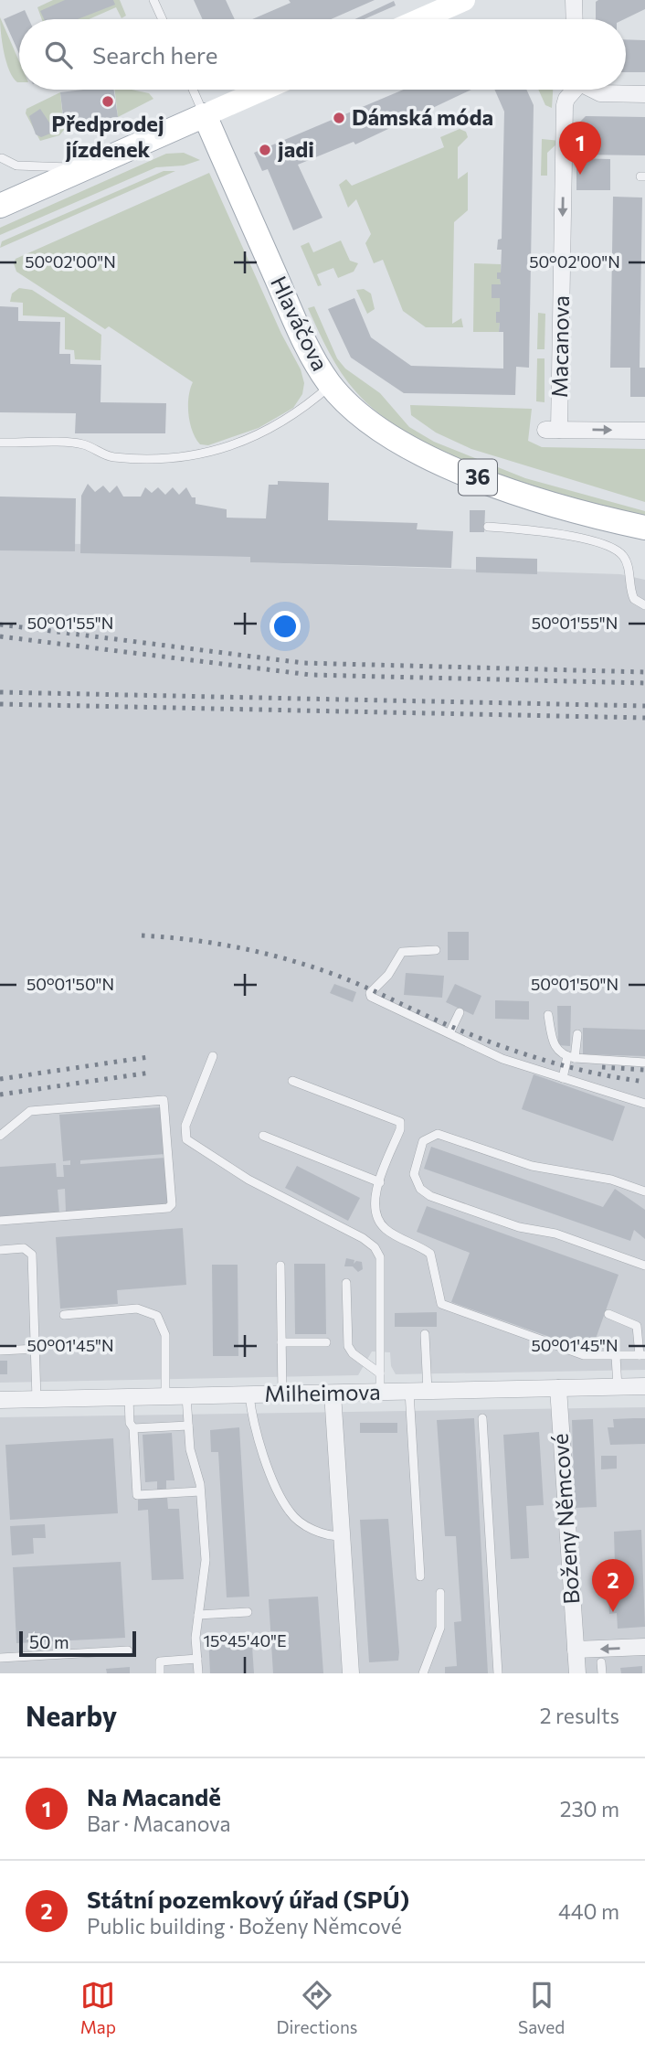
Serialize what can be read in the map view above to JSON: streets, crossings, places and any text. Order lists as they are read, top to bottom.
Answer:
{
  "streets": {
    "main road": ["Hlaváčova", "36"],
    "street": ["Macanova", "Milheimova", "Boženy Němcové"]
  },
  "crossings": [
    ["Milheimova", "Boženy Němcové"]
  ],
  "one_way": ["Macanova"],
  "places": ["Předprodej jízdenek", "Dámská móda", "jadi"],
  "scale_bar": "50 m",
  "page": {
    "search": "Search here",
    "pins": ["1", "2"],
    "scale": "50 m",
    "heading": ["Nearby", "2 results"],
    "list": [
      {
        "mark": "1",
        "name": "Na Macandě",
        "note": "Bar · Macanova",
        "value": "230 m"
      },
      {
        "mark": "2",
        "name": "Státní pozemkový úřad (SPÚ)",
        "note": "Public building · Boženy Němcové",
        "value": "440 m"
      }
    ],
    "nav": ["Map", "Directions", "Saved"]
  },
  "coordinates": [
    "50°02'00\"N",
    "50°01'55\"N",
    "50°01'50\"N",
    "50°01'45\"N",
    "15°45'40\"E"
  ]
}
